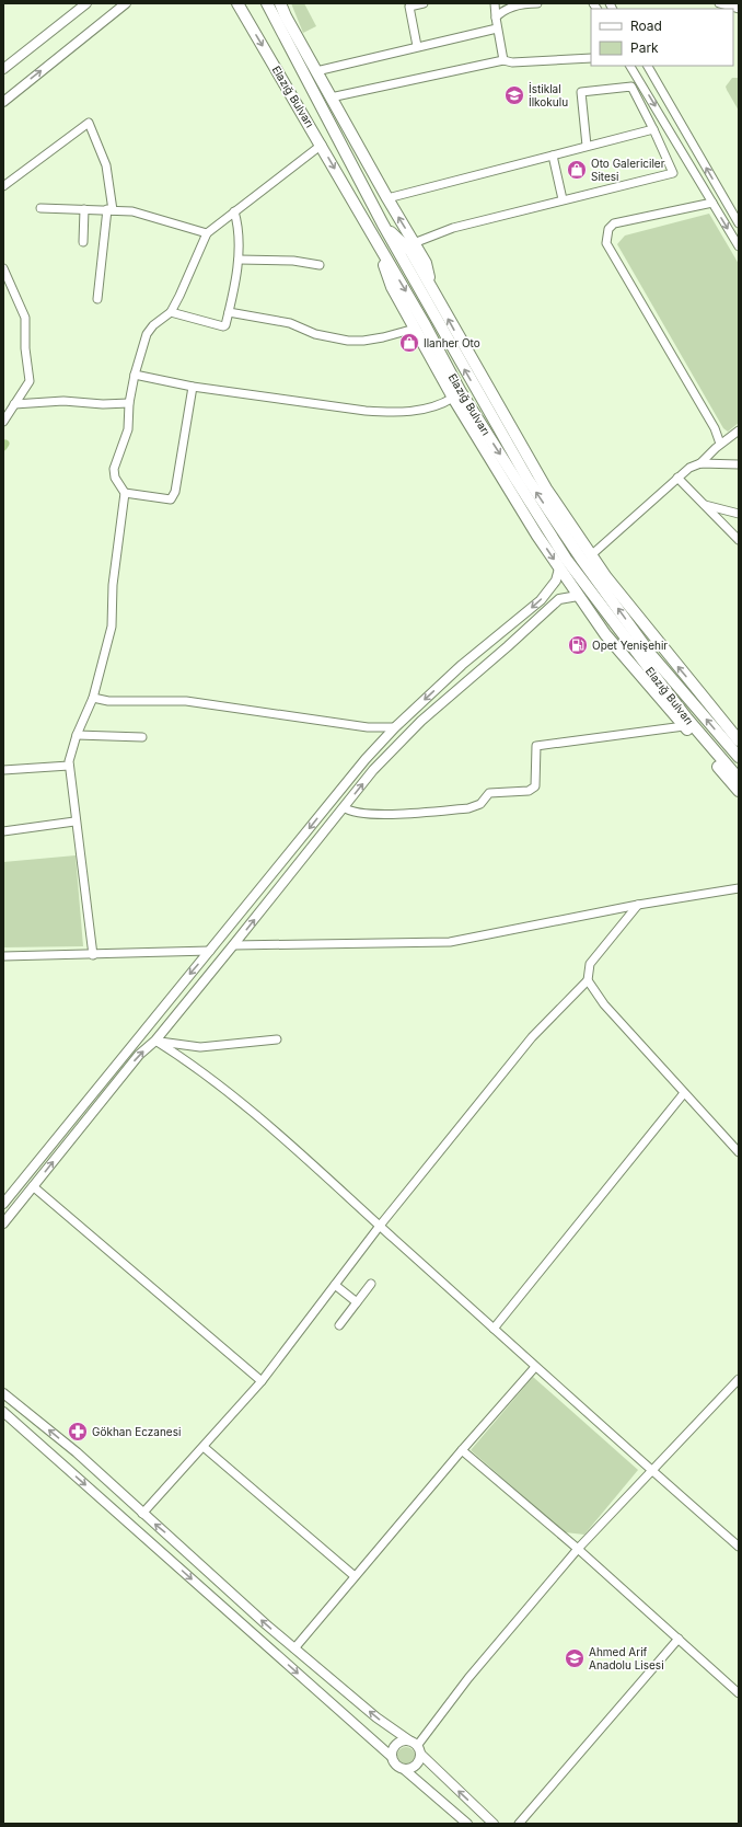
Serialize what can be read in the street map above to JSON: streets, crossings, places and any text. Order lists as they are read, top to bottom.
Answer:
{
  "streets": {
    "highway": ["Elazığ Bulvarı"]
  },
  "places": {
    "school or university": ["İstiklal İlkokulu", "Ahmed Arif Anadolu Lisesi"],
    "shop": ["Oto Galericiler Sitesi", "Ilanher Oto"],
    "fuel station": ["Opet Yenişehir"],
    "pharmacy": ["Gökhan Eczanesi"]
  },
  "legend": ["Road", "Park"]
}
